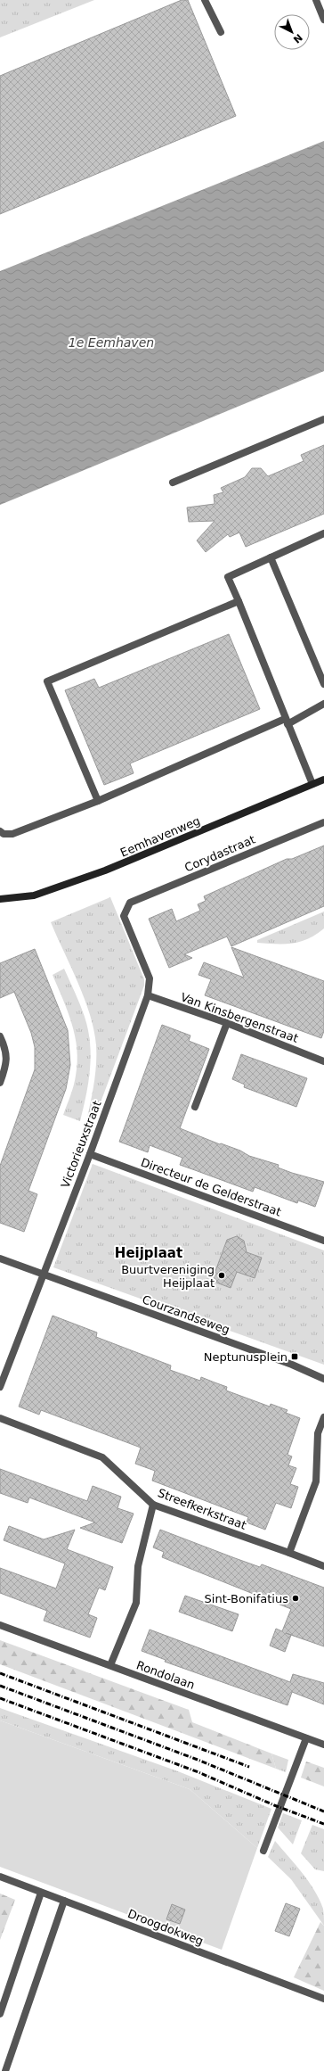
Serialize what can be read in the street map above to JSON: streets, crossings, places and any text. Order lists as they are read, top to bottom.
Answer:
{
  "streets": {
    "street": [
      "Eemhavenweg",
      "Corydastraat",
      "Van Kinsbergenstraat",
      "Victorieuxstraat",
      "Directeur de Gelderstraat",
      "Courzandseweg",
      "Streefkerkstraat",
      "Rondolaan",
      "Droogdokweg"
    ]
  },
  "crossings": [
    ["Corydastraat", "Victorieuxstraat"],
    ["Van Kinsbergenstraat", "Victorieuxstraat"],
    ["Victorieuxstraat", "Directeur de Gelderstraat"],
    ["Victorieuxstraat", "Courzandseweg"]
  ],
  "districts": ["Heijplaat"],
  "water": ["1e Eemhaven"],
  "places": {
    "other": ["Buurtvereniging Heijplaat", "Sint-Bonifatius"],
    "transit": ["Neptunusplein"]
  },
  "north": "bottom right"
}
